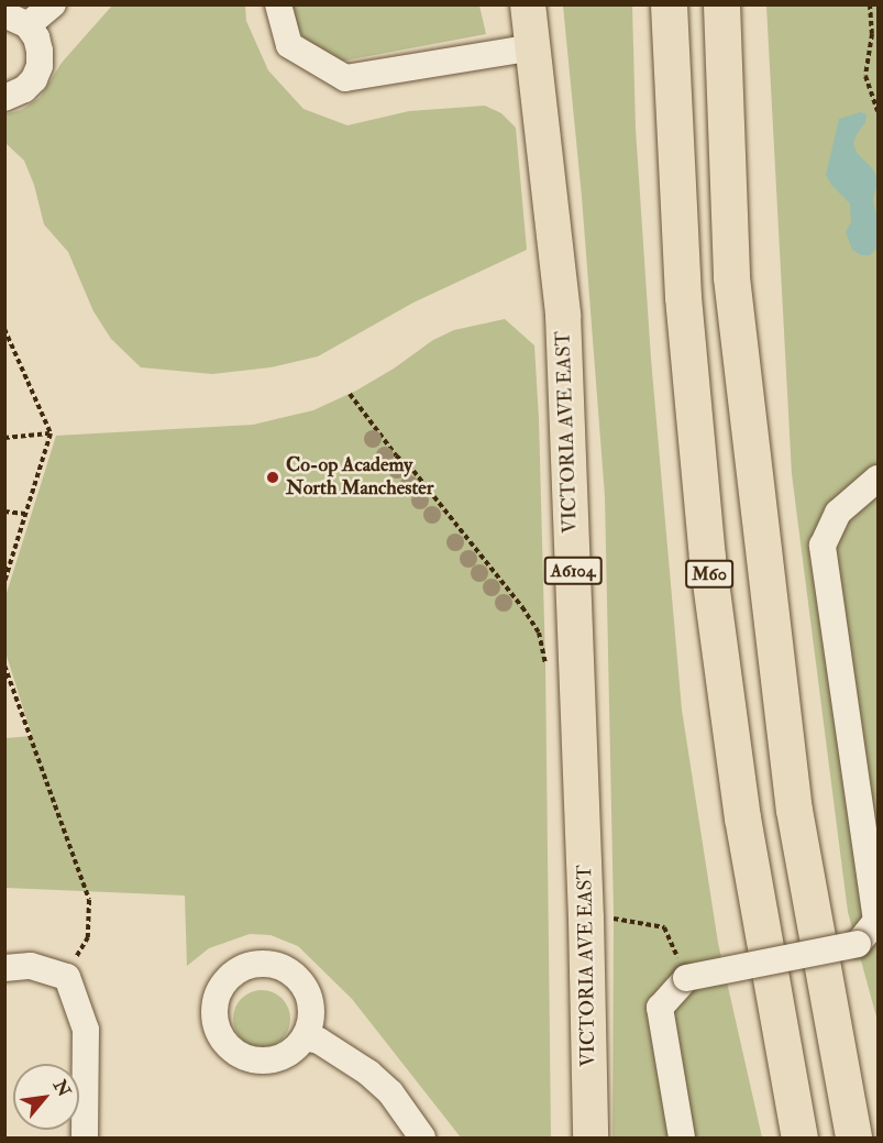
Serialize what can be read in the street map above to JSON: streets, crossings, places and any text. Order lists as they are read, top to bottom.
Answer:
{
  "streets": {
    "highway": ["M60"],
    "main road": ["VICTORIA AVE EAST", "A6104"]
  },
  "places": ["Co-op Academy North Manchester"],
  "north": "top right"
}
